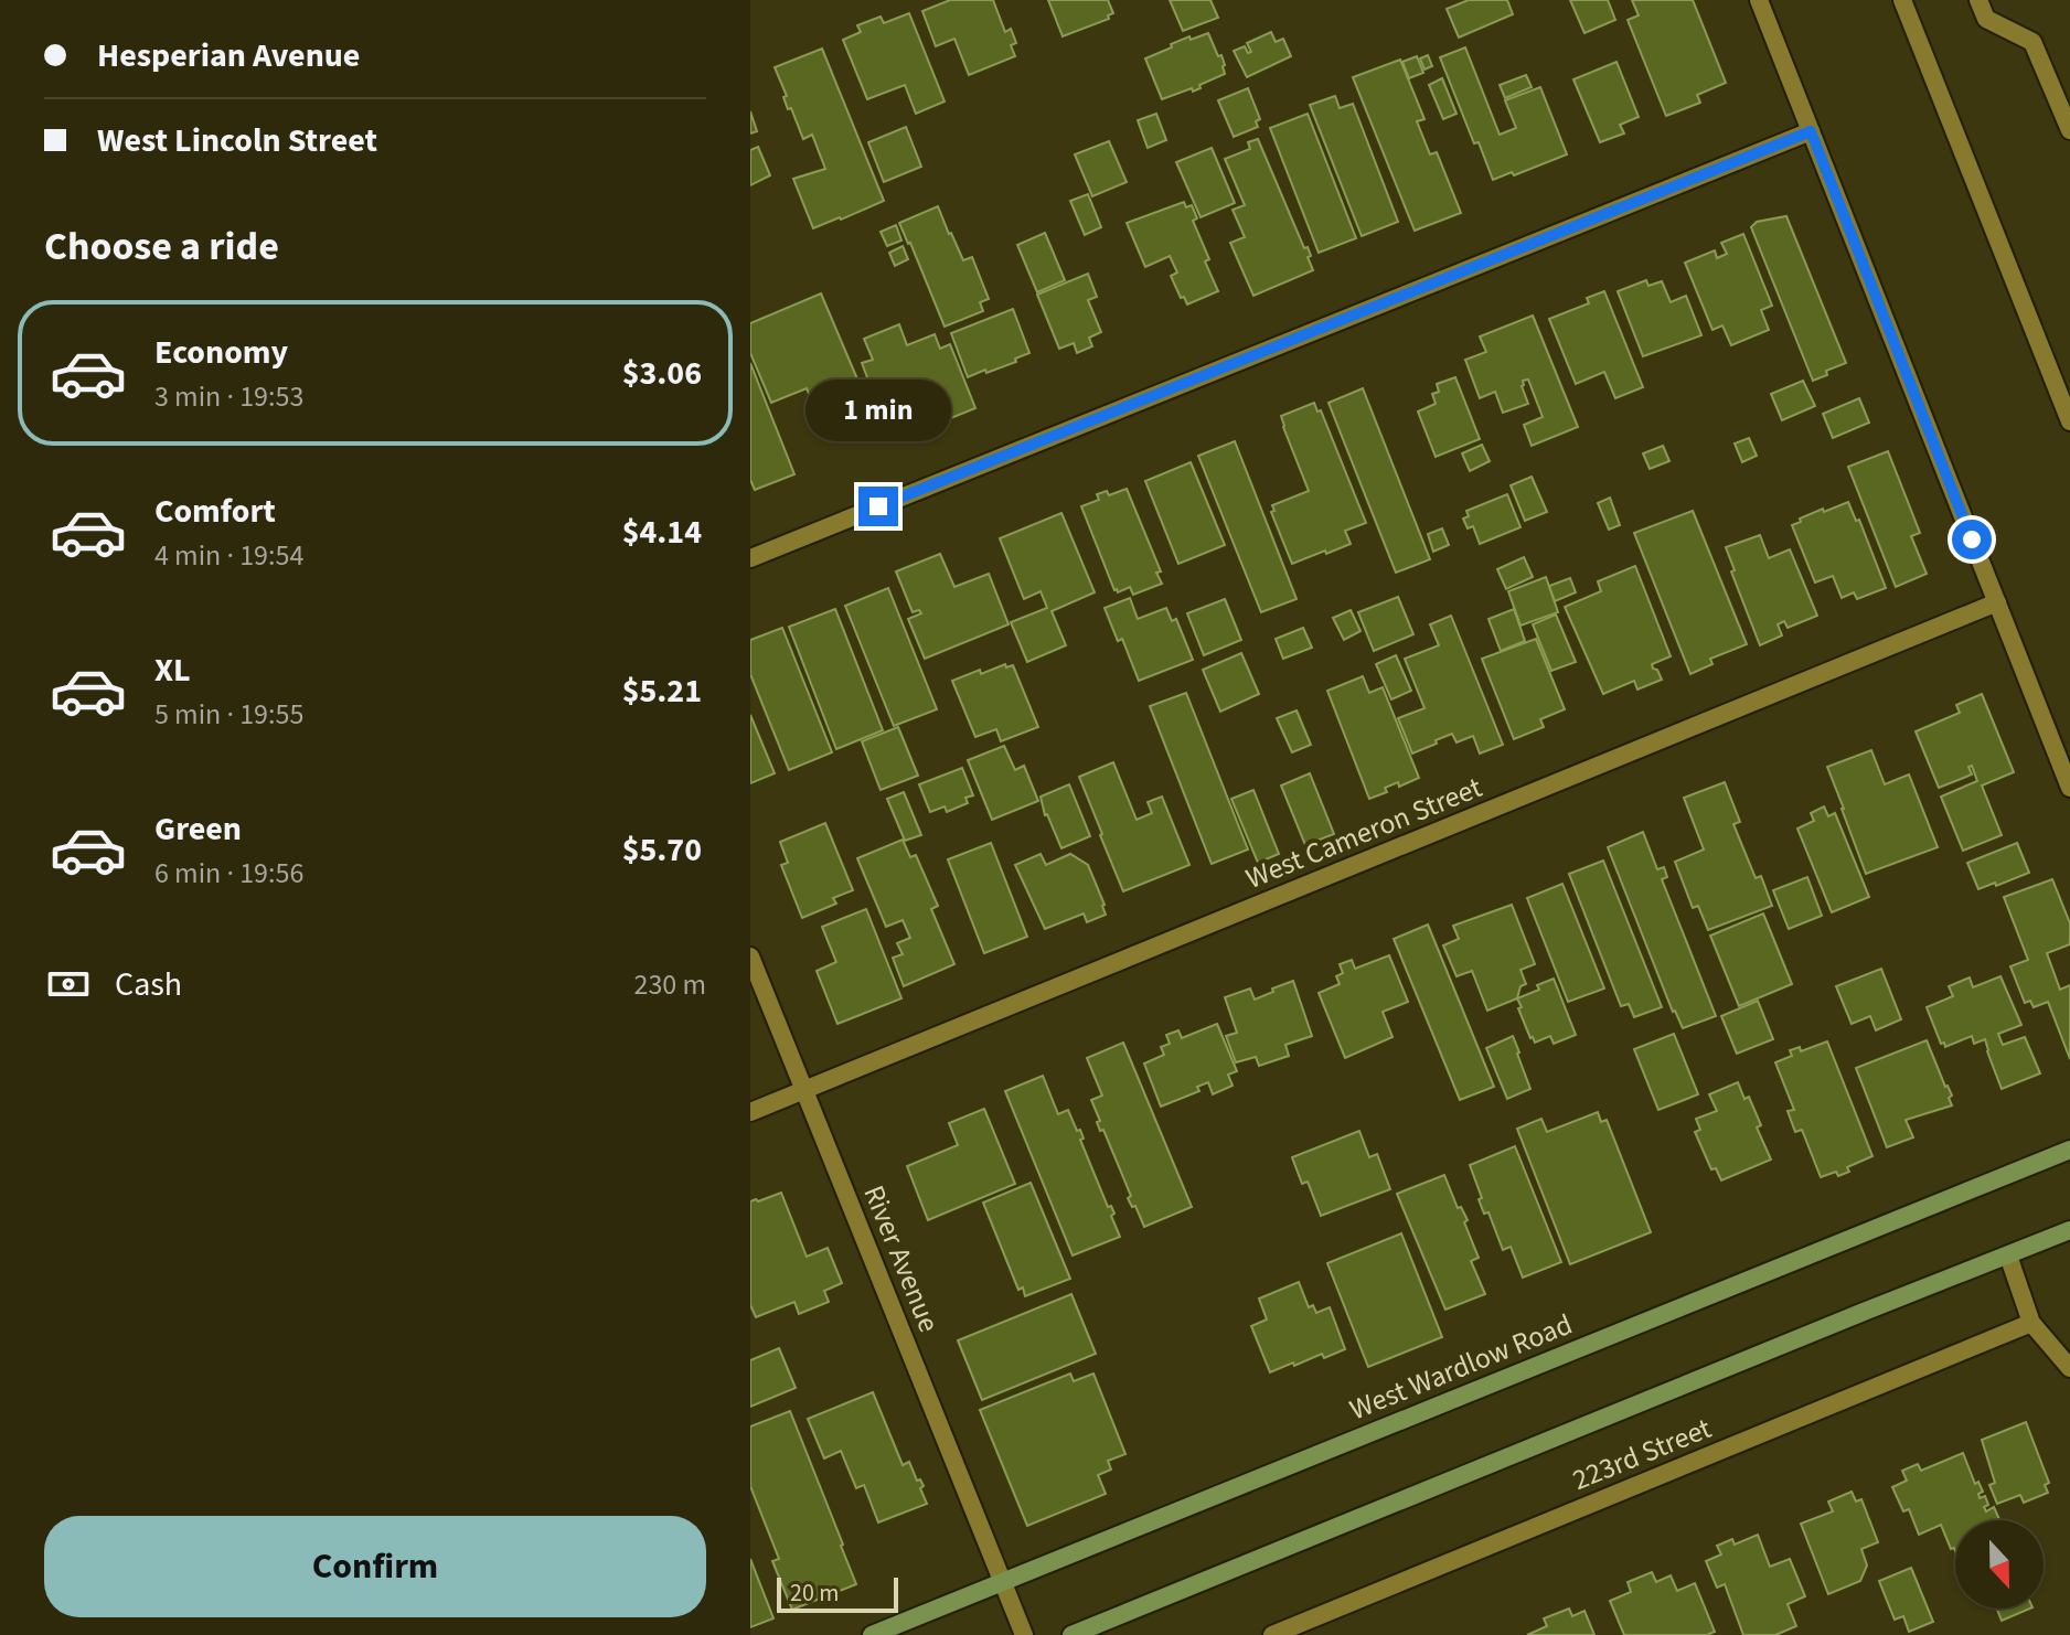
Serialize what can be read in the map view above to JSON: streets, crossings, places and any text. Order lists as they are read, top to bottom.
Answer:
{
  "streets": {
    "main road": ["West Wardlow Road"],
    "street": ["West Cameron Street", "River Avenue", "223rd Street"]
  },
  "crossings": [
    ["West Cameron Street", "River Avenue"],
    ["River Avenue", "West Wardlow Road"]
  ],
  "scale_bar": "20 m",
  "north": "bottom",
  "page": {
    "banner": ["Hesperian Avenue", "West Lincoln Street"],
    "heading": "Choose a ride",
    "list": [
      {
        "name": "Economy",
        "note": "3 min · 19:53",
        "value": "$3.06"
      },
      {
        "name": "Comfort",
        "note": "4 min · 19:54",
        "value": "$4.14"
      },
      {
        "name": "XL",
        "note": "5 min · 19:55",
        "value": "$5.21"
      },
      {
        "name": "Green",
        "note": "6 min · 19:56",
        "value": "$5.70"
      }
    ],
    "bubble": "1 min",
    "pay": ["Cash", "230 m"],
    "buttons": "Confirm",
    "scale": "20 m"
  }
}
